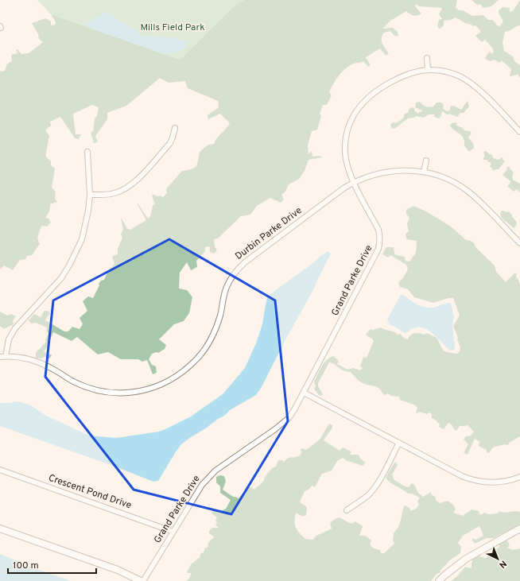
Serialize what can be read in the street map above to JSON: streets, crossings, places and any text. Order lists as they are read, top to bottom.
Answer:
{
  "streets": {
    "street": ["Durbin Parke Drive", "Grand Parke Drive", "Crescent Pond Drive"]
  },
  "crossings": [
    ["Durbin Parke Drive", "Grand Parke Drive"],
    ["Grand Parke Drive", "Crescent Pond Drive"]
  ],
  "parks": ["Mills Field Park"],
  "scale_bar": "100 m",
  "north": "bottom right"
}
